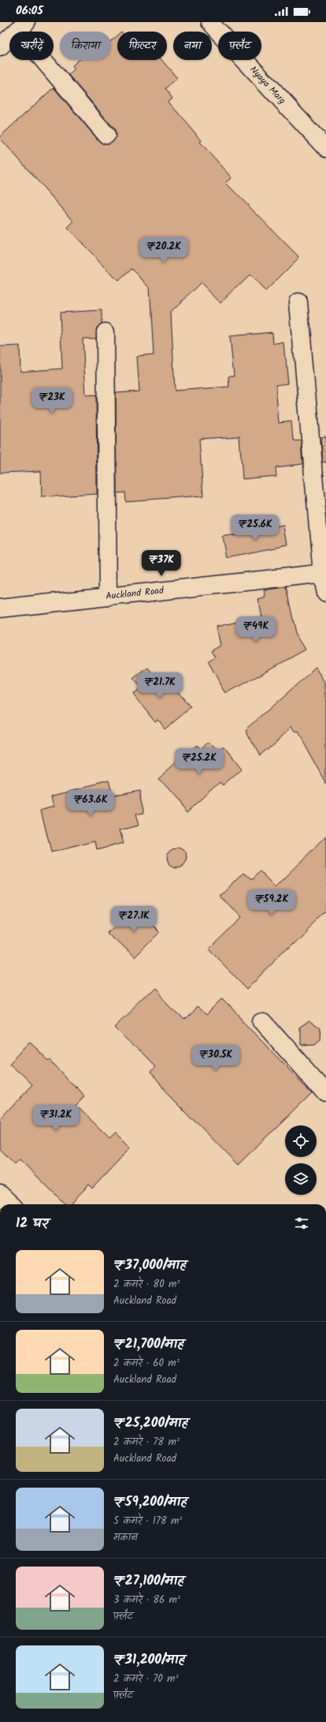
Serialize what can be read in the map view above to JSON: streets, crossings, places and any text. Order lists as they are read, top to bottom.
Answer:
{
  "streets": {
    "street": ["Nyaya Marg", "Auckland Road"]
  },
  "page": {
    "status": "06:05",
    "chip": [
      "खरीदें",
      "किराया",
      "फ़िल्टर",
      "नया",
      "फ़्लैट"
    ],
    "price": [
      "₹20.2K",
      "₹23K",
      "₹25.6K",
      "₹37K",
      "₹49K",
      "₹21.7K",
      "₹25.2K",
      "₹63.6K",
      "₹59.2K",
      "₹27.1K",
      "₹30.5K",
      "₹31.2K"
    ],
    "heading": "12 घर",
    "list": [
      {
        "name": "₹37,000/माह",
        "note": "2 कमरे · 80 m² · Auckland Road"
      },
      {
        "name": "₹21,700/माह",
        "note": "2 कमरे · 60 m² · Auckland Road"
      },
      {
        "name": "₹25,200/माह",
        "note": "2 कमरे · 78 m² · Auckland Road"
      },
      {
        "name": "₹59,200/माह",
        "note": "5 कमरे · 178 m² · मकान"
      },
      {
        "name": "₹27,100/माह",
        "note": "3 कमरे · 86 m² · फ़्लैट"
      },
      {
        "name": "₹31,200/माह",
        "note": "2 कमरे · 70 m² · फ़्लैट"
      }
    ]
  }
}
